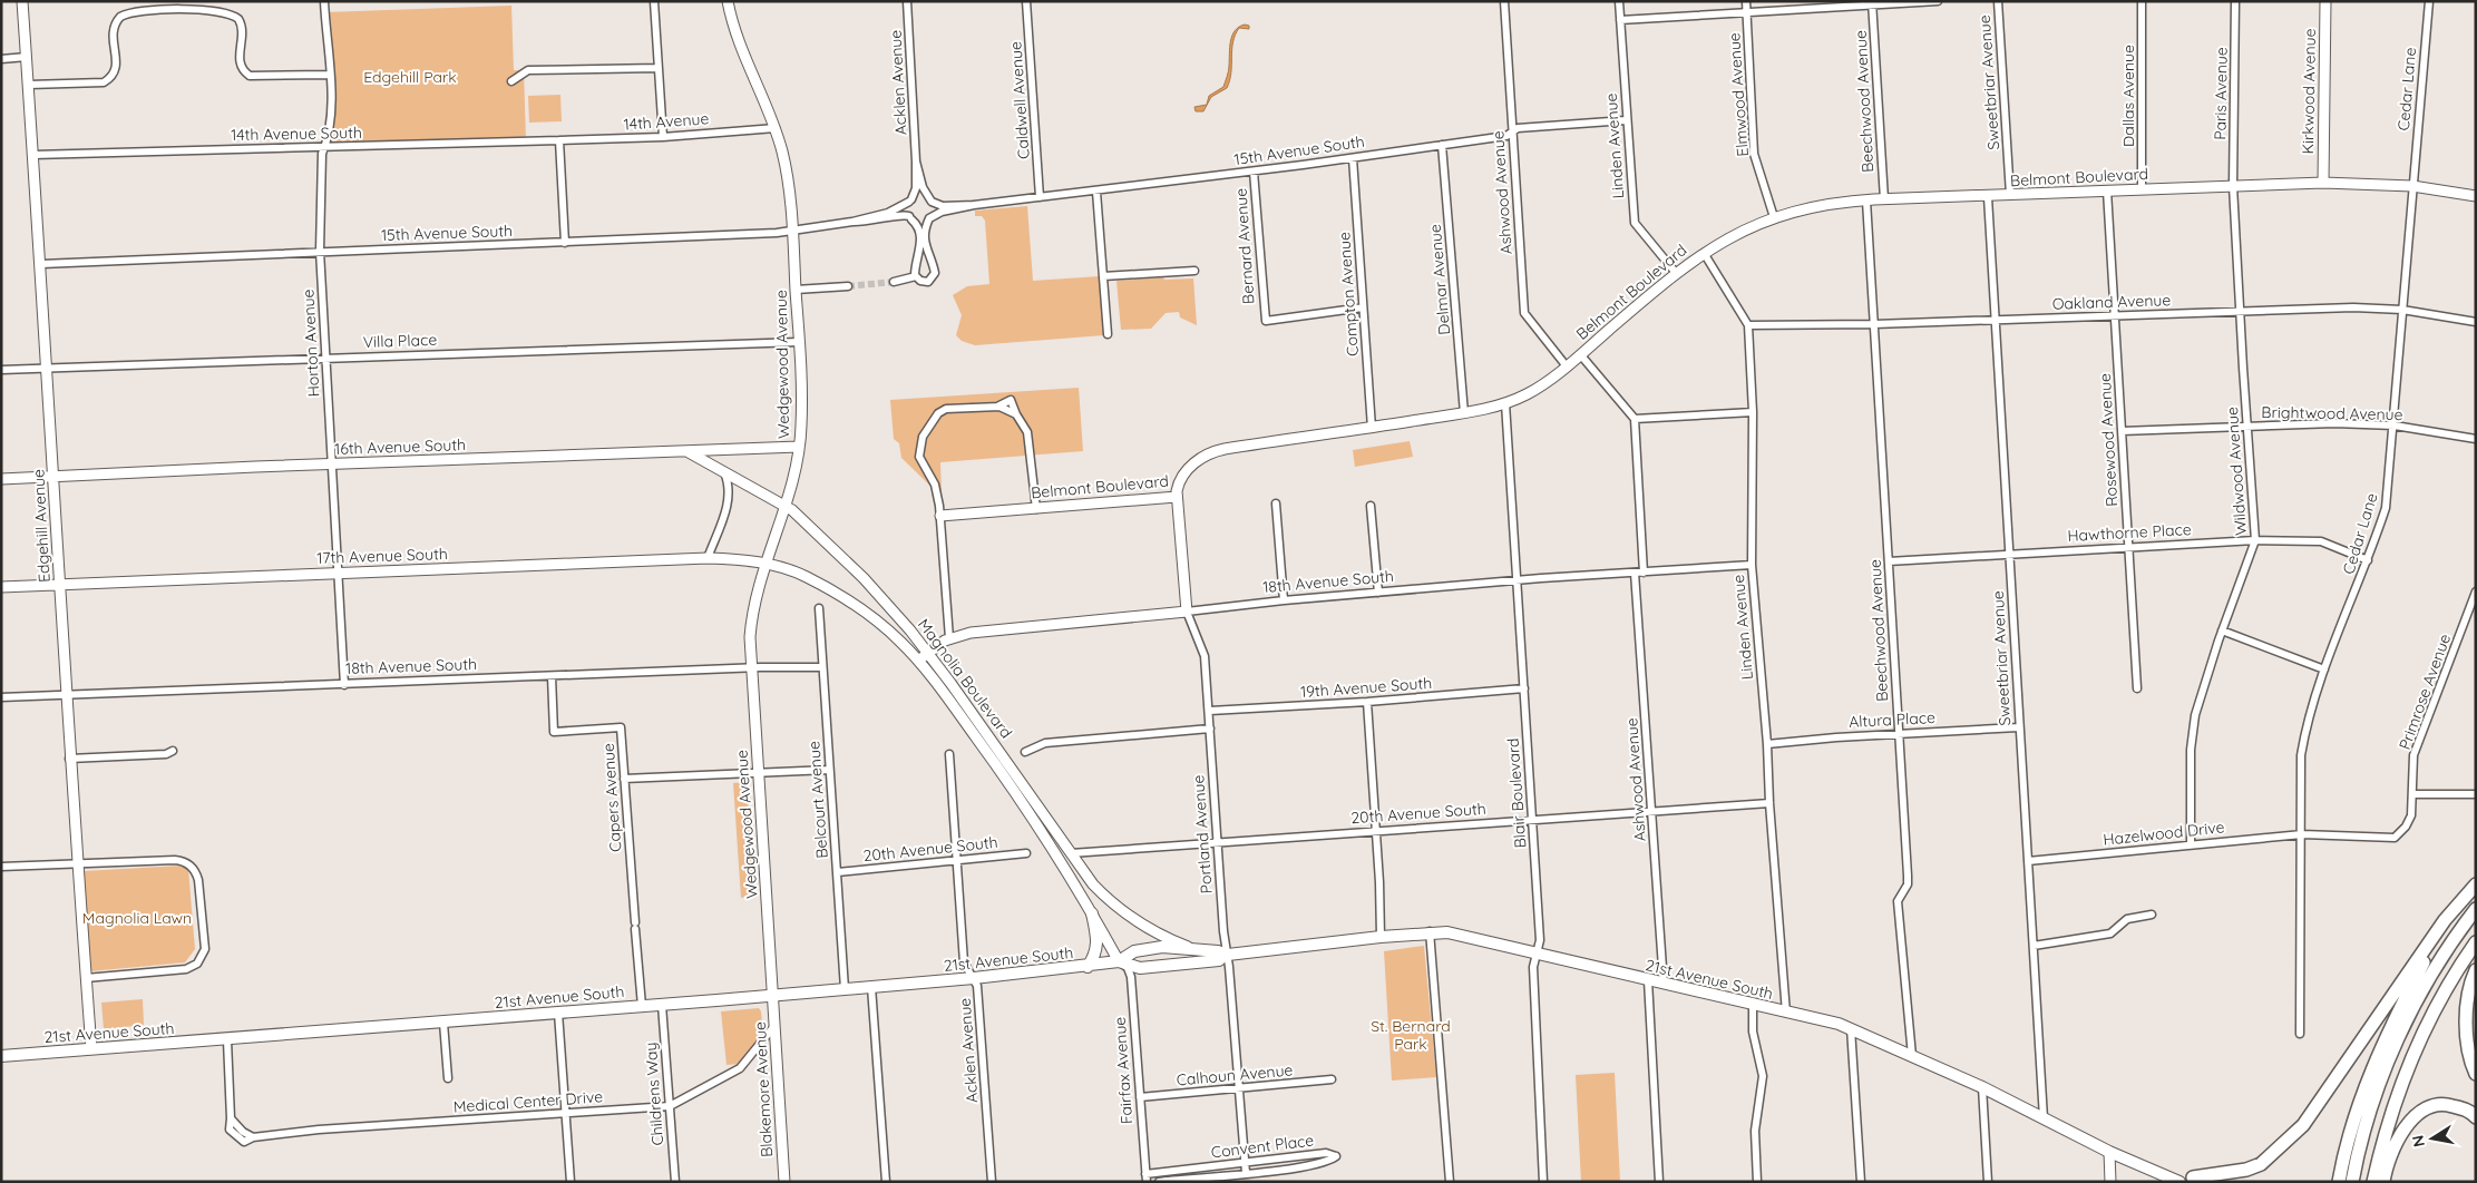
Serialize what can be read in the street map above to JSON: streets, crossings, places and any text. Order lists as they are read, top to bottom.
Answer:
{
  "streets": {
    "main road": [
      "Kirkwood Avenue",
      "Belmont Boulevard",
      "Wedgewood Avenue",
      "16th Avenue South",
      "Edgehill Avenue",
      "17th Avenue South",
      "18th Avenue South",
      "Magnolia Boulevard",
      "Portland Avenue",
      "21st Avenue South",
      "Blakemore Avenue"
    ],
    "street": [
      "Acklen Avenue",
      "Sweetbriar Avenue",
      "Cedar Lane",
      "Paris Avenue",
      "Elmwood Avenue",
      "Dallas Avenue",
      "Caldwell Avenue",
      "Beechwood Avenue",
      "14th Avenue",
      "14th Avenue South",
      "Linden Avenue",
      "15th Avenue South",
      "Ashwood Avenue",
      "Bernard Avenue",
      "Delmar Avenue",
      "Compton Avenue",
      "Oakland Avenue",
      "Villa Place",
      "Horton Avenue",
      "Brightwood Avenue",
      "Rosewood Avenue",
      "Wildwood Avenue",
      "Hawthorne Place",
      "19th Avenue South",
      "Primrose Avenue",
      "Altura Place",
      "Blair Boulevard",
      "Capers Avenue",
      "Belcourt Avenue",
      "20th Avenue South",
      "Hazelwood Drive",
      "Fairfax Avenue",
      "Calhoun Avenue",
      "Childrens Way",
      "Medical Center Drive",
      "Convent Place"
    ]
  },
  "crossings": [
    ["Acklen Avenue", "15th Avenue South"],
    ["Acklen Avenue", "20th Avenue South"],
    ["Acklen Avenue", "21st Avenue South"],
    ["Sweetbriar Avenue", "Belmont Boulevard"],
    ["Sweetbriar Avenue", "Oakland Avenue"],
    ["Sweetbriar Avenue", "Hawthorne Place"],
    ["Sweetbriar Avenue", "Altura Place"],
    ["Sweetbriar Avenue", "Hazelwood Drive"],
    ["Sweetbriar Avenue", "21st Avenue South"],
    ["Cedar Lane", "Belmont Boulevard"],
    ["Cedar Lane", "Oakland Avenue"],
    ["Cedar Lane", "Brightwood Avenue"],
    ["Cedar Lane", "Hawthorne Place"],
    ["Cedar Lane", "Primrose Avenue"],
    ["Cedar Lane", "Hazelwood Drive"],
    ["Kirkwood Avenue", "Belmont Boulevard"],
    ["Paris Avenue", "Belmont Boulevard"],
    ["Paris Avenue", "Wildwood Avenue"],
    ["Elmwood Avenue", "Belmont Boulevard"],
    ["Dallas Avenue", "Belmont Boulevard"],
    ["Caldwell Avenue", "15th Avenue South"],
    ["Beechwood Avenue", "Belmont Boulevard"],
    ["Beechwood Avenue", "Oakland Avenue"],
    ["Beechwood Avenue", "Hawthorne Place"],
    ["Beechwood Avenue", "Altura Place"],
    ["Beechwood Avenue", "21st Avenue South"],
    ["14th Avenue", "14th Avenue South"],
    ["14th Avenue", "Wedgewood Avenue"],
    ["14th Avenue South", "Horton Avenue"],
    ["14th Avenue South", "Edgehill Avenue"],
    ["Linden Avenue", "15th Avenue South"],
    ["Linden Avenue", "Belmont Boulevard"],
    ["Linden Avenue", "Oakland Avenue"],
    ["Linden Avenue", "18th Avenue South"],
    ["Linden Avenue", "Altura Place"],
    ["Linden Avenue", "20th Avenue South"],
    ["Linden Avenue", "21st Avenue South"],
    ["15th Avenue South", "Ashwood Avenue"],
    ["15th Avenue South", "Bernard Avenue"],
    ["15th Avenue South", "Delmar Avenue"],
    ["15th Avenue South", "Compton Avenue"],
    ["15th Avenue South", "Horton Avenue"],
    ["15th Avenue South", "Wedgewood Avenue"],
    ["15th Avenue South", "Edgehill Avenue"],
    ["Belmont Boulevard", "Ashwood Avenue"],
    ["Belmont Boulevard", "Delmar Avenue"],
    ["Belmont Boulevard", "Compton Avenue"],
    ["Belmont Boulevard", "Rosewood Avenue"],
    ["Belmont Boulevard", "Wildwood Avenue"],
    ["Belmont Boulevard", "Blair Boulevard"],
    ["Belmont Boulevard", "Portland Avenue"],
    ["Ashwood Avenue", "18th Avenue South"],
    ["Ashwood Avenue", "20th Avenue South"],
    ["Ashwood Avenue", "21st Avenue South"],
    ["Bernard Avenue", "Compton Avenue"],
    ["Oakland Avenue", "Rosewood Avenue"],
    ["Oakland Avenue", "Wildwood Avenue"],
    ["Villa Place", "Horton Avenue"],
    ["Villa Place", "Wedgewood Avenue"],
    ["Villa Place", "Edgehill Avenue"],
    ["Horton Avenue", "16th Avenue South"],
    ["Horton Avenue", "17th Avenue South"],
    ["Horton Avenue", "18th Avenue South"],
    ["Wedgewood Avenue", "16th Avenue South"],
    ["Wedgewood Avenue", "17th Avenue South"],
    ["Wedgewood Avenue", "18th Avenue South"],
    ["Wedgewood Avenue", "Magnolia Boulevard"],
    ["Wedgewood Avenue", "21st Avenue South"],
    ["Wedgewood Avenue", "Blakemore Avenue"],
    ["Brightwood Avenue", "Rosewood Avenue"],
    ["Brightwood Avenue", "Wildwood Avenue"],
    ["Rosewood Avenue", "Hawthorne Place"],
    ["16th Avenue South", "Edgehill Avenue"],
    ["16th Avenue South", "Magnolia Boulevard"],
    ["Wildwood Avenue", "Hawthorne Place"],
    ["Wildwood Avenue", "Hazelwood Drive"],
    ["Edgehill Avenue", "17th Avenue South"],
    ["Edgehill Avenue", "18th Avenue South"],
    ["Edgehill Avenue", "21st Avenue South"],
    ["17th Avenue South", "Magnolia Boulevard"],
    ["18th Avenue South", "Magnolia Boulevard"],
    ["18th Avenue South", "Blair Boulevard"],
    ["18th Avenue South", "Capers Avenue"],
    ["18th Avenue South", "Belcourt Avenue"],
    ["18th Avenue South", "Portland Avenue"],
    ["Magnolia Boulevard", "20th Avenue South"],
    ["Magnolia Boulevard", "21st Avenue South"],
    ["Magnolia Boulevard", "Fairfax Avenue"],
    ["19th Avenue South", "Blair Boulevard"],
    ["19th Avenue South", "Portland Avenue"],
    ["Primrose Avenue", "Hazelwood Drive"],
    ["Blair Boulevard", "20th Avenue South"],
    ["Blair Boulevard", "21st Avenue South"],
    ["Capers Avenue", "21st Avenue South"],
    ["Belcourt Avenue", "20th Avenue South"],
    ["Belcourt Avenue", "21st Avenue South"],
    ["20th Avenue South", "Portland Avenue"],
    ["Portland Avenue", "21st Avenue South"],
    ["Portland Avenue", "Calhoun Avenue"],
    ["Portland Avenue", "Convent Place"],
    ["21st Avenue South", "Fairfax Avenue"],
    ["21st Avenue South", "Blakemore Avenue"],
    ["21st Avenue South", "Childrens Way"],
    ["21st Avenue South", "Medical Center Drive"],
    ["Fairfax Avenue", "Calhoun Avenue"],
    ["Fairfax Avenue", "Convent Place"],
    ["Blakemore Avenue", "Medical Center Drive"],
    ["Childrens Way", "Medical Center Drive"]
  ],
  "parks": ["Edgehill Park", "Magnolia Lawn", "St. Bernard Park"],
  "north": "left"
}
